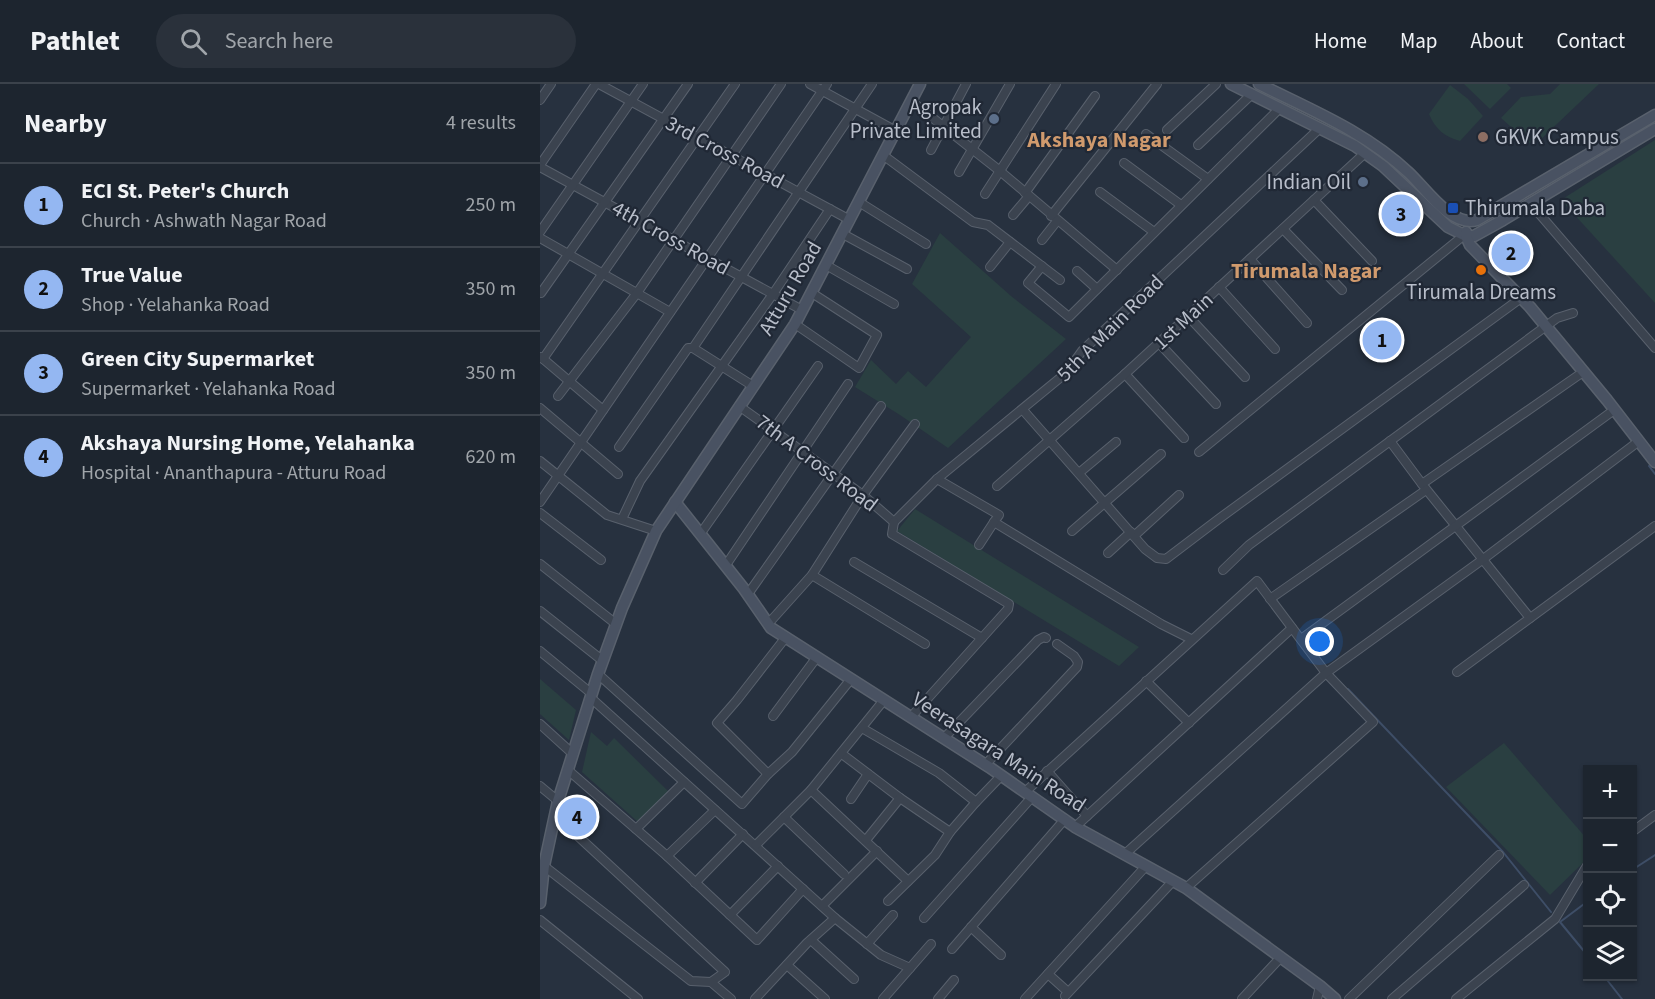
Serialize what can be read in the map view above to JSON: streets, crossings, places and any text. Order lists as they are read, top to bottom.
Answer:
{
  "streets": {
    "street": [
      "3rd Cross Road",
      "4th Cross Road",
      "Atturu Road",
      "1st Main",
      "5th A Main Road",
      "7th A Cross Road",
      "Veerasagara Main Road"
    ]
  },
  "crossings": [
    ["3rd Cross Road", "Atturu Road"],
    ["4th Cross Road", "Atturu Road"],
    ["Atturu Road", "7th A Cross Road"],
    ["Atturu Road", "Veerasagara Main Road"],
    ["5th A Main Road", "7th A Cross Road"]
  ],
  "districts": ["Akshaya Nagar", "Tirumala Nagar"],
  "places": {
    "other": [
      "Agropak Private Limited",
      "GKVK Campus",
      "Indian Oil",
      "Tirumala Dreams"
    ],
    "transit": ["Thirumala Daba"]
  },
  "page": {
    "header": "Pathlet",
    "search": "Search here",
    "nav": [
      "Home",
      "Map",
      "About",
      "Contact"
    ],
    "heading": ["Nearby", "4 results"],
    "list": [
      {
        "mark": "1",
        "name": "ECI St. Peter's Church",
        "note": "Church · Ashwath Nagar Road",
        "value": "250 m"
      },
      {
        "mark": "2",
        "name": "True Value",
        "note": "Shop · Yelahanka Road",
        "value": "350 m"
      },
      {
        "mark": "3",
        "name": "Green City Supermarket",
        "note": "Supermarket · Yelahanka Road",
        "value": "350 m"
      },
      {
        "mark": "4",
        "name": "Akshaya Nursing Home, Yelahanka",
        "note": "Hospital · Ananthapura - Atturu Road",
        "value": "620 m"
      }
    ],
    "pins": [
      "3",
      "2",
      "1",
      "4"
    ],
    "map_buttons": ["+", "−"]
  }
}
